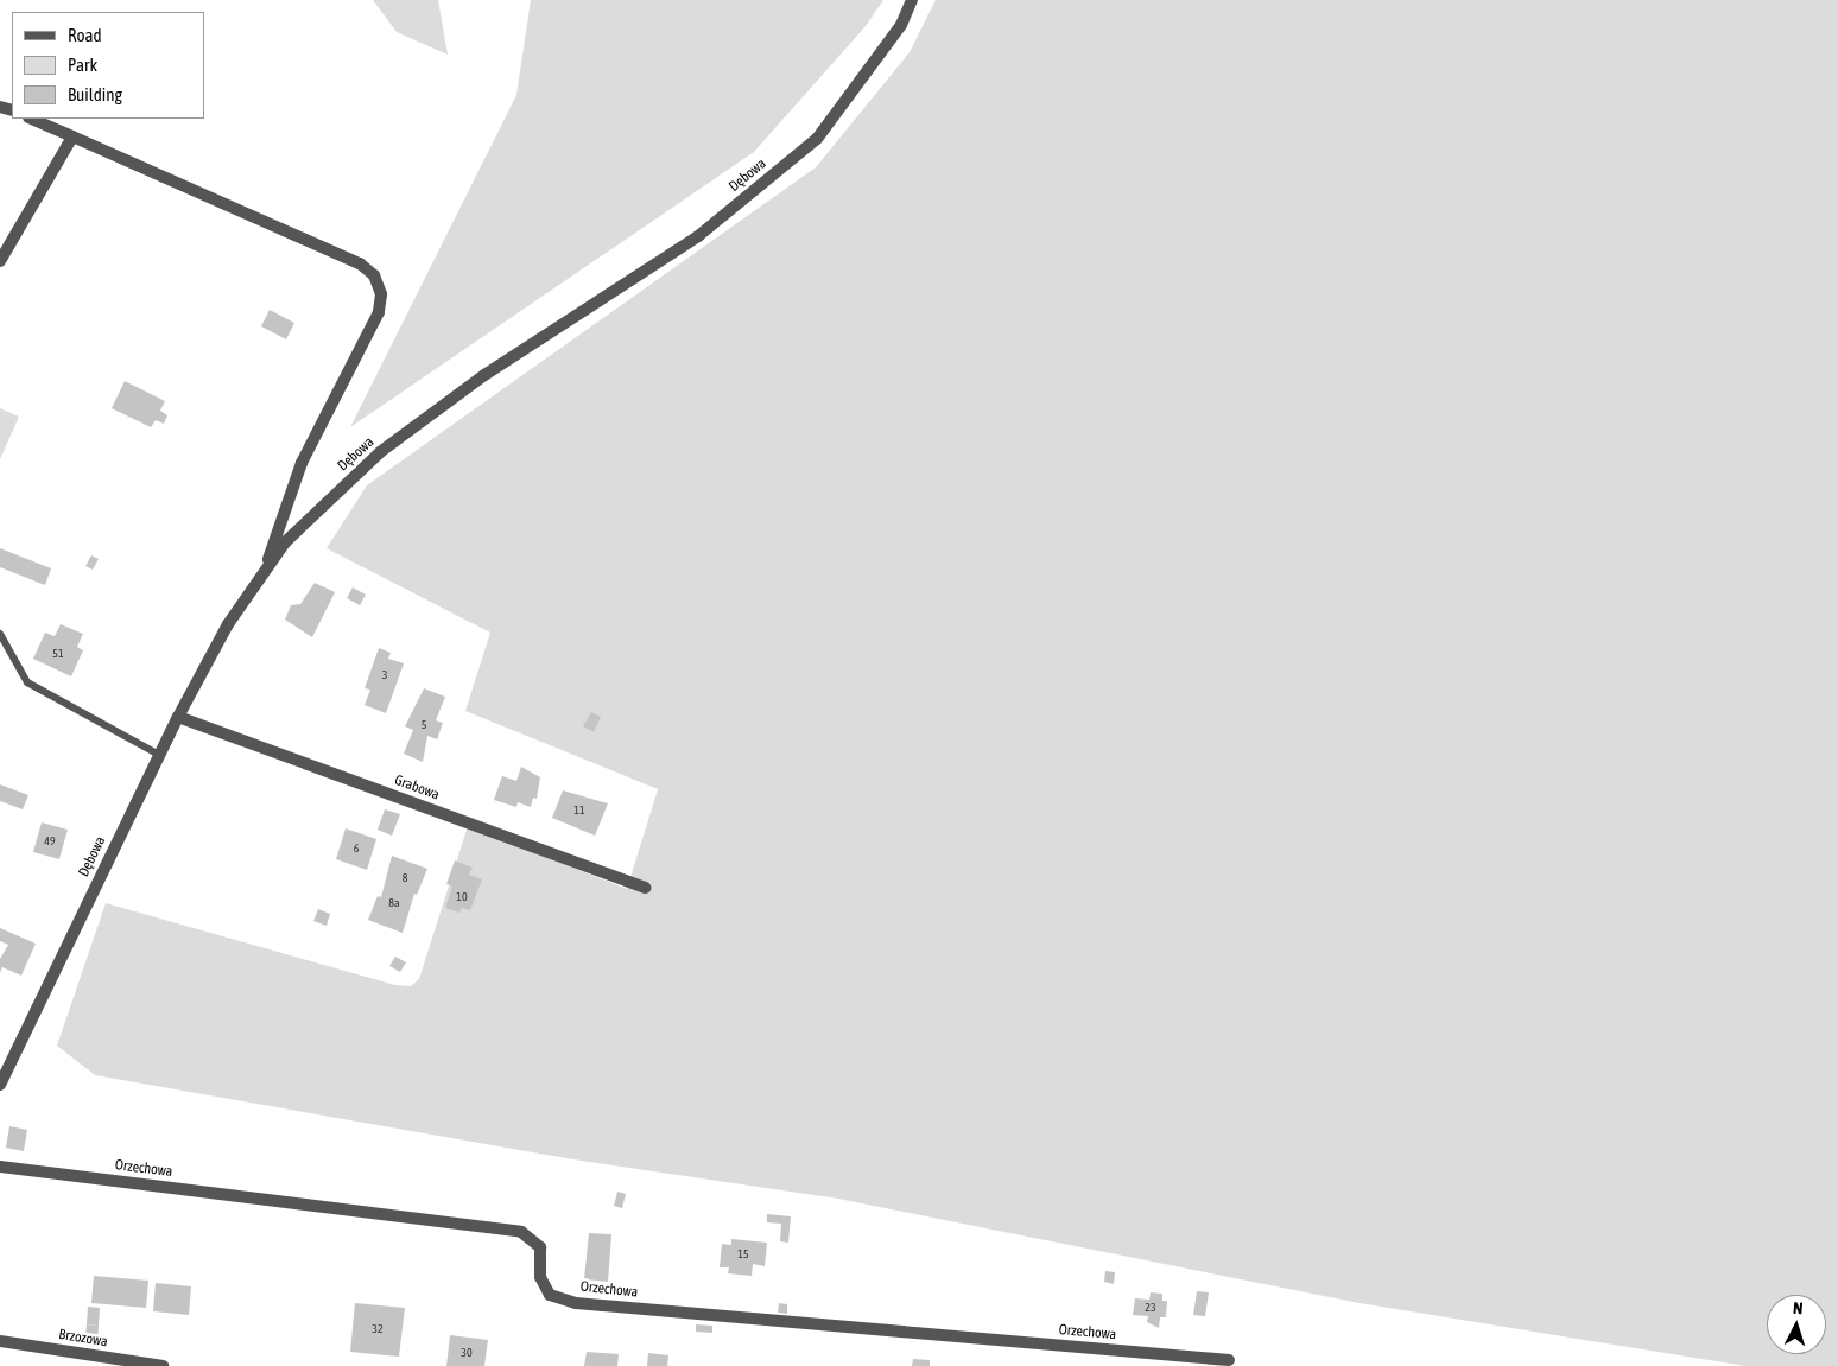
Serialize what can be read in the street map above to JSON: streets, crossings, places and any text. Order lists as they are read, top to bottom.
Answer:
{
  "streets": {
    "street": [
      "Dębowa",
      "Grabowa",
      "Orzechowa",
      "Brzozowa"
    ]
  },
  "crossings": [
    ["Dębowa", "Grabowa"]
  ],
  "house_numbers": [
    "51",
    "3",
    "5",
    "11",
    "49",
    "6",
    "8",
    "10",
    "8a",
    "15",
    "23",
    "32",
    "30"
  ],
  "legend": ["Road", "Park", "Building"],
  "north": "top"
}
